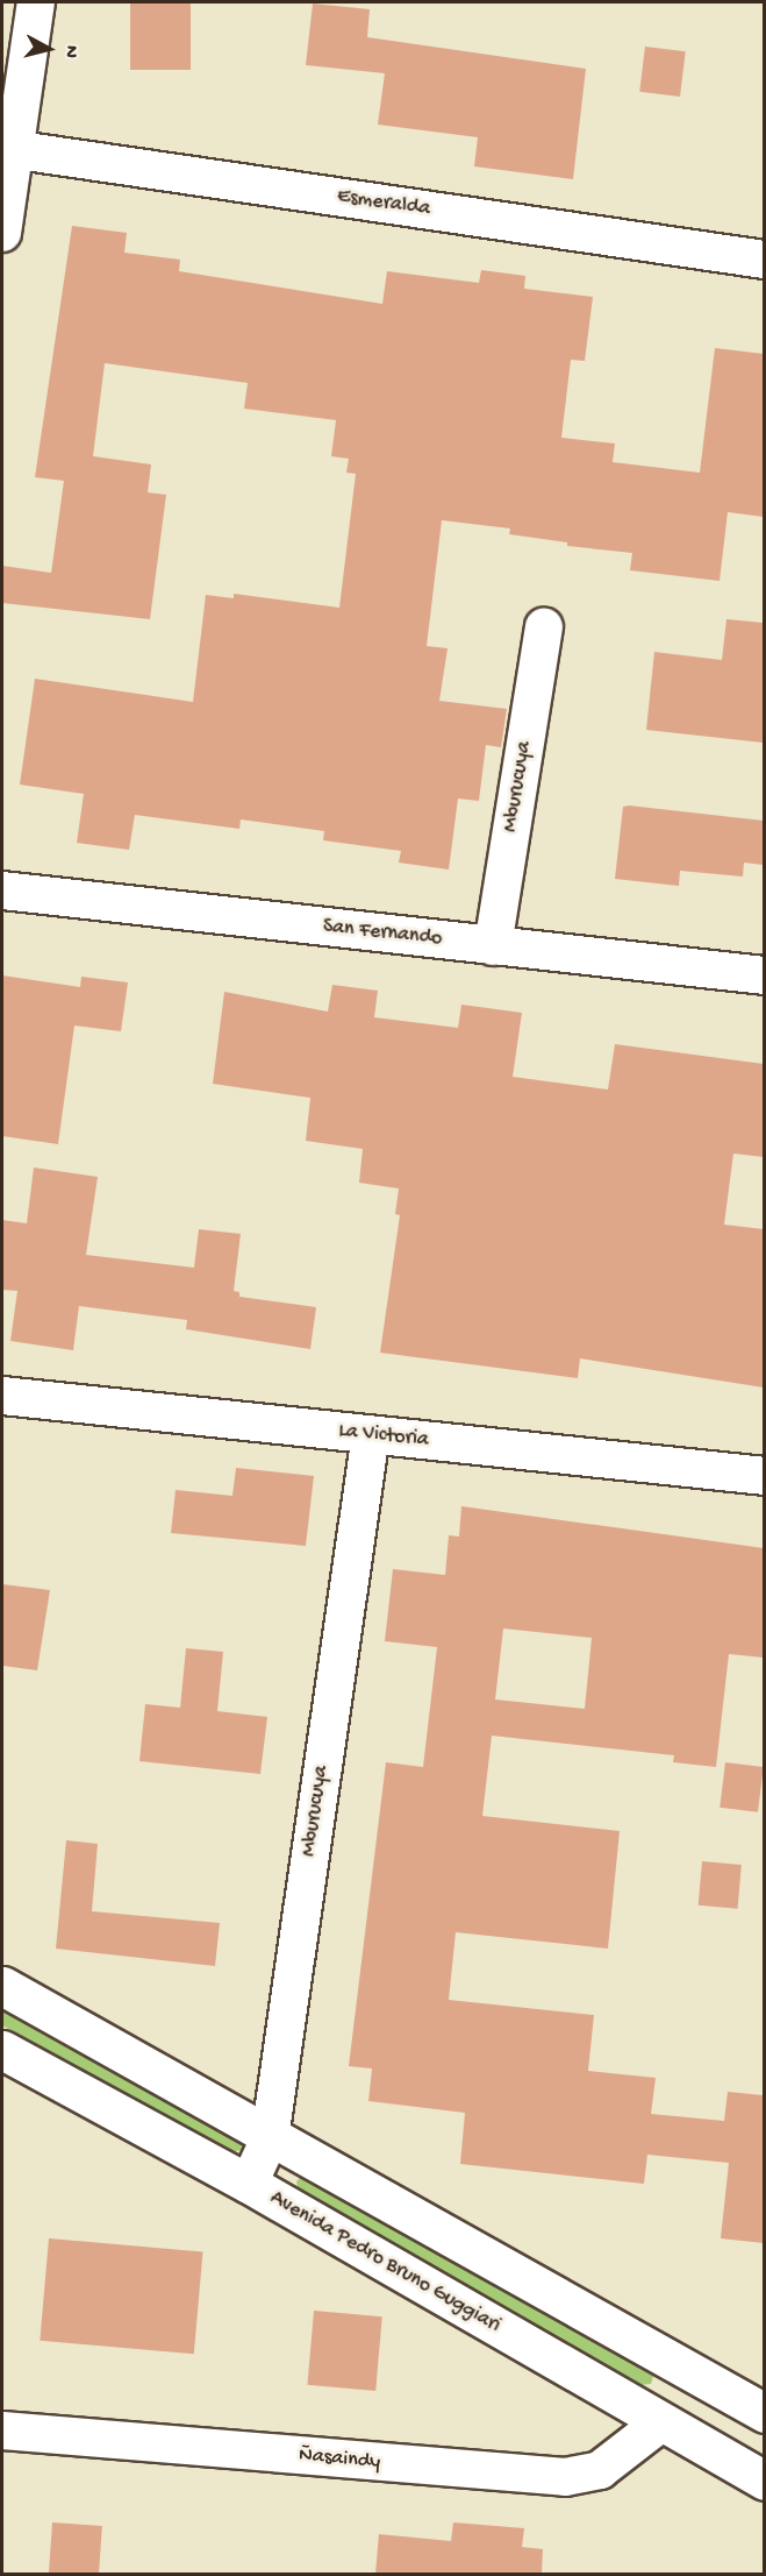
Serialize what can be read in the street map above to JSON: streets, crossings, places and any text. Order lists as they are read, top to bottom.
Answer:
{
  "streets": {
    "main road": ["Avenida Pedro Bruno Guggiari"],
    "street": [
      "Esmeralda",
      "Mburucuya",
      "San Fernando",
      "La Victoria",
      "Ñasaindy"
    ]
  },
  "crossings": [
    ["Mburucuya", "San Fernando"],
    ["Mburucuya", "La Victoria"],
    ["Mburucuya", "Avenida Pedro Bruno Guggiari"],
    ["Avenida Pedro Bruno Guggiari", "Ñasaindy"]
  ],
  "north": "right"
}
